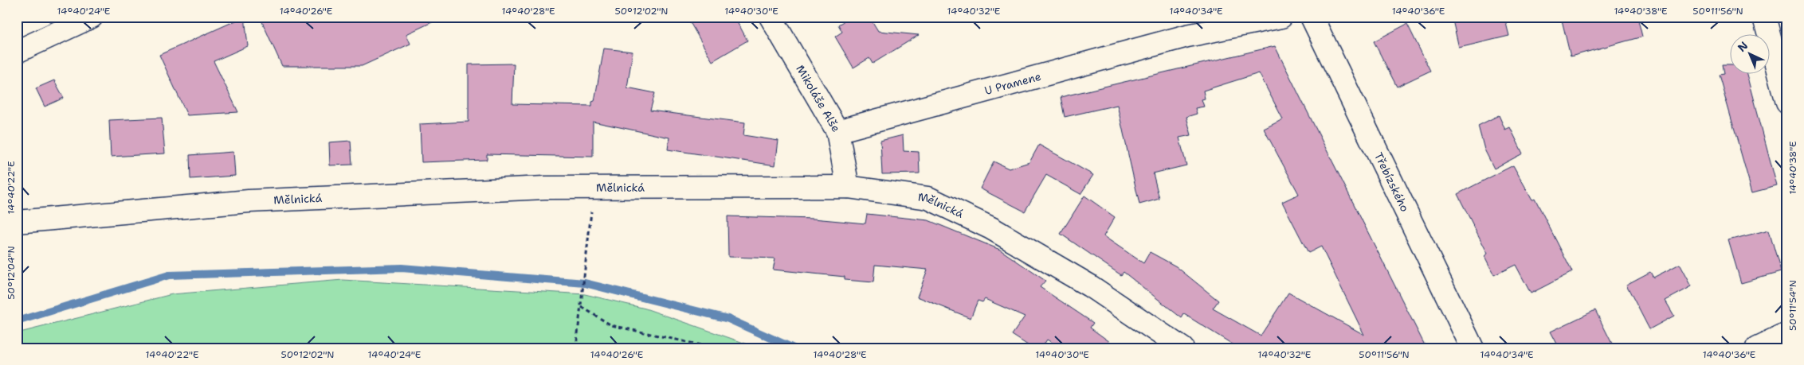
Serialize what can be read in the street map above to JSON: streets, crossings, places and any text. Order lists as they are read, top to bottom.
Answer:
{
  "streets": {
    "street": [
      "U Pramene",
      "Mikoláše Alše",
      "Třebízského",
      "Mělnická"
    ]
  },
  "crossings": [
    ["U Pramene", "Mikoláše Alše"],
    ["Mikoláše Alše", "Mělnická"]
  ],
  "north": "top left",
  "coordinates": [
    "14°40'24\"E",
    "14°40'26\"E",
    "14°40'28\"E",
    "50°12'02\"N",
    "14°40'30\"E",
    "14°40'32\"E",
    "14°40'34\"E",
    "14°40'36\"E",
    "14°40'38\"E",
    "50°11'56\"N",
    "14°40'22\"E",
    "50°12'04\"N",
    "50°11'54\"N"
  ]
}
